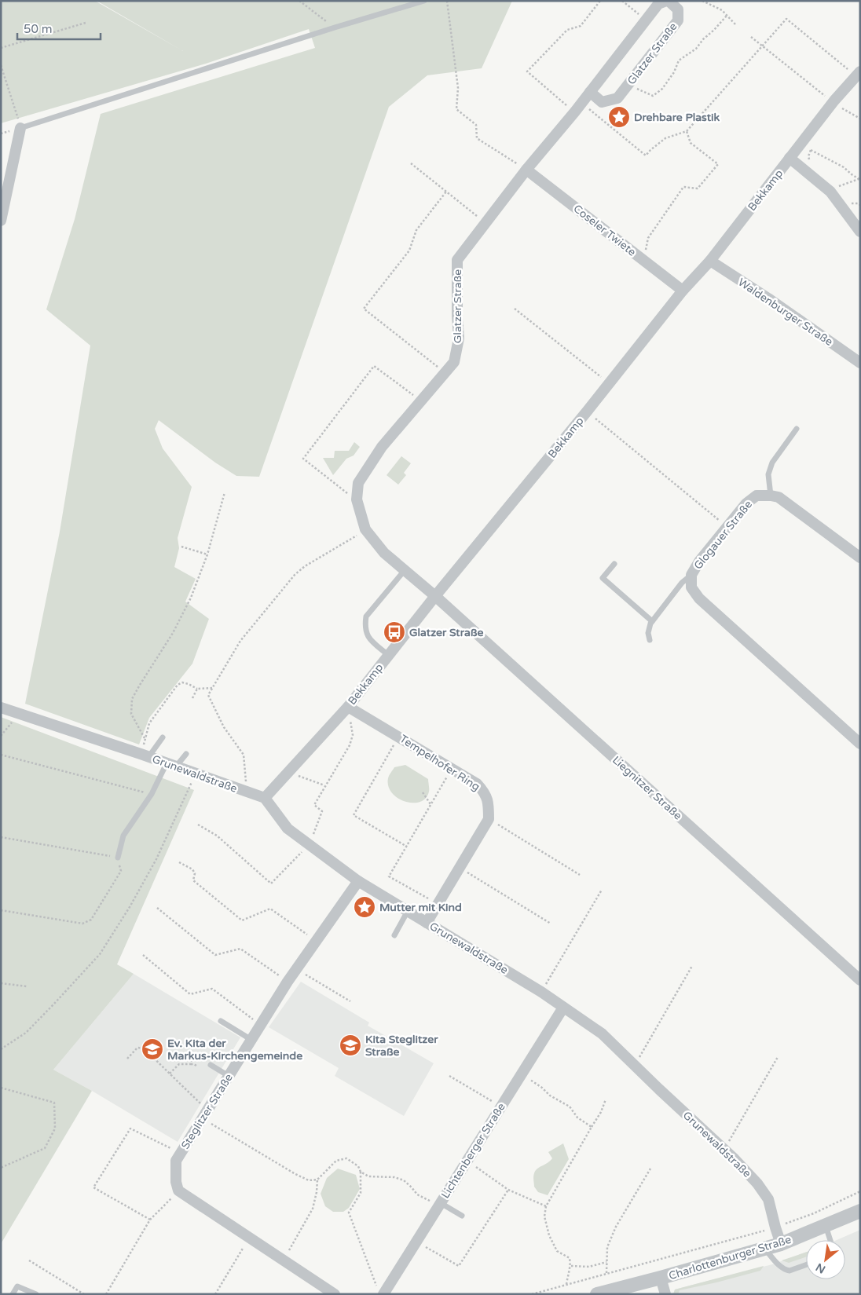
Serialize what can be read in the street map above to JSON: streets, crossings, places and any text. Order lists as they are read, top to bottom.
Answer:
{
  "streets": {
    "street": [
      "Glatzer Straße",
      "Bekkamp",
      "Coseler Twiete",
      "Waldenburger Straße",
      "Glogauer Straße",
      "Tempelhofer Ring",
      "Grunewaldstraße",
      "Liegnitzer Straße",
      "Steglitzer Straße",
      "Lichtenberger Straße",
      "Charlottenburger Straße"
    ]
  },
  "crossings": [
    ["Glatzer Straße", "Bekkamp"],
    ["Glatzer Straße", "Coseler Twiete"],
    ["Glatzer Straße", "Liegnitzer Straße"],
    ["Bekkamp", "Coseler Twiete"],
    ["Bekkamp", "Waldenburger Straße"],
    ["Bekkamp", "Tempelhofer Ring"],
    ["Bekkamp", "Grunewaldstraße"],
    ["Bekkamp", "Liegnitzer Straße"],
    ["Grunewaldstraße", "Steglitzer Straße"],
    ["Grunewaldstraße", "Lichtenberger Straße"],
    ["Grunewaldstraße", "Charlottenburger Straße"]
  ],
  "places": {
    "place": ["Drehbare Plastik", "Mutter mit Kind"],
    "bus stop": ["Glatzer Straße"],
    "school or university": ["Kita Steglitzer Straße", "Ev. Kita der Markus-Kirchengemeinde"]
  },
  "scale_bar": "50 m",
  "north": "bottom left"
}
